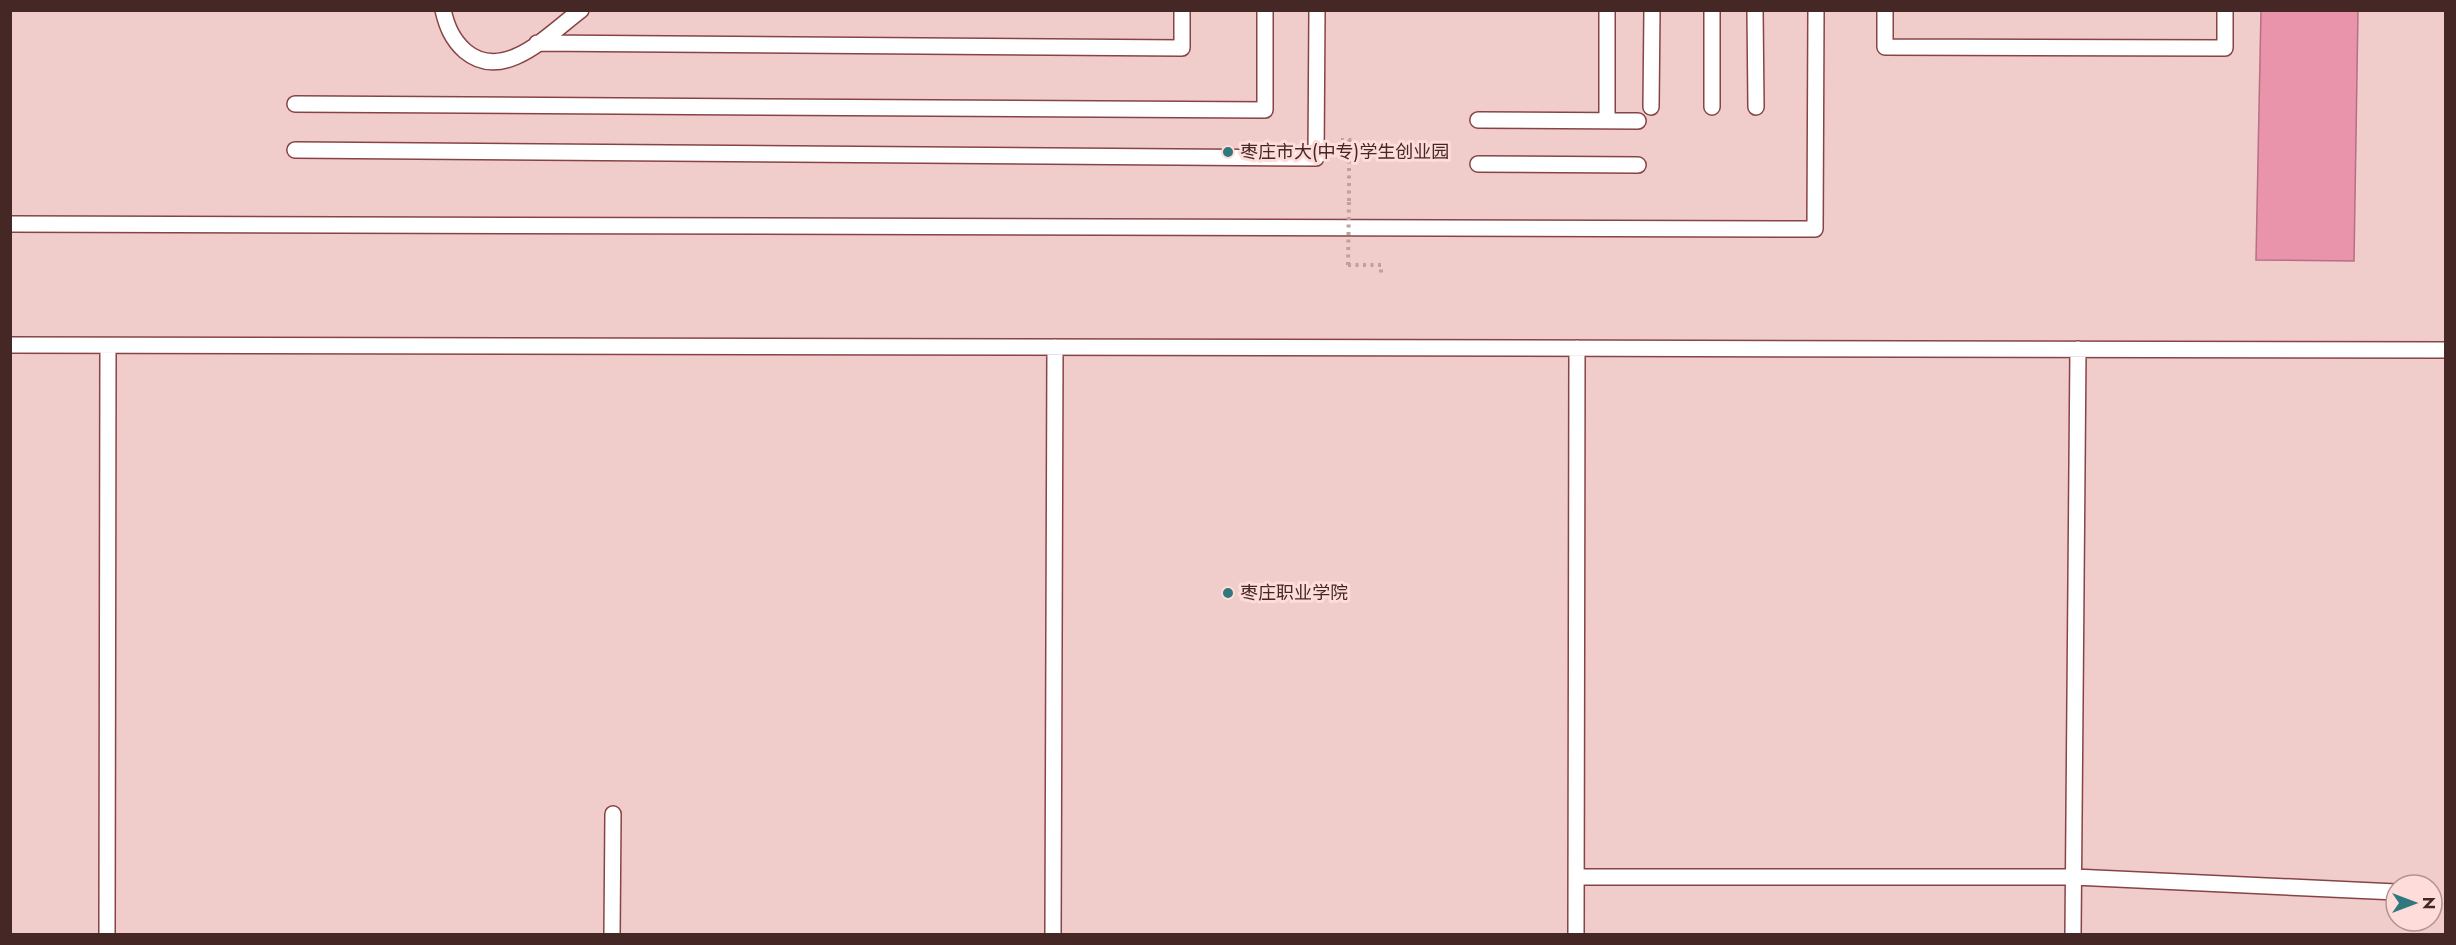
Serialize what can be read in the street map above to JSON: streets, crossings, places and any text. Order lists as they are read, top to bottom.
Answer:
{
  "places": ["枣庄市大(中专)学生创业园", "枣庄职业学院"],
  "north": "right"
}
